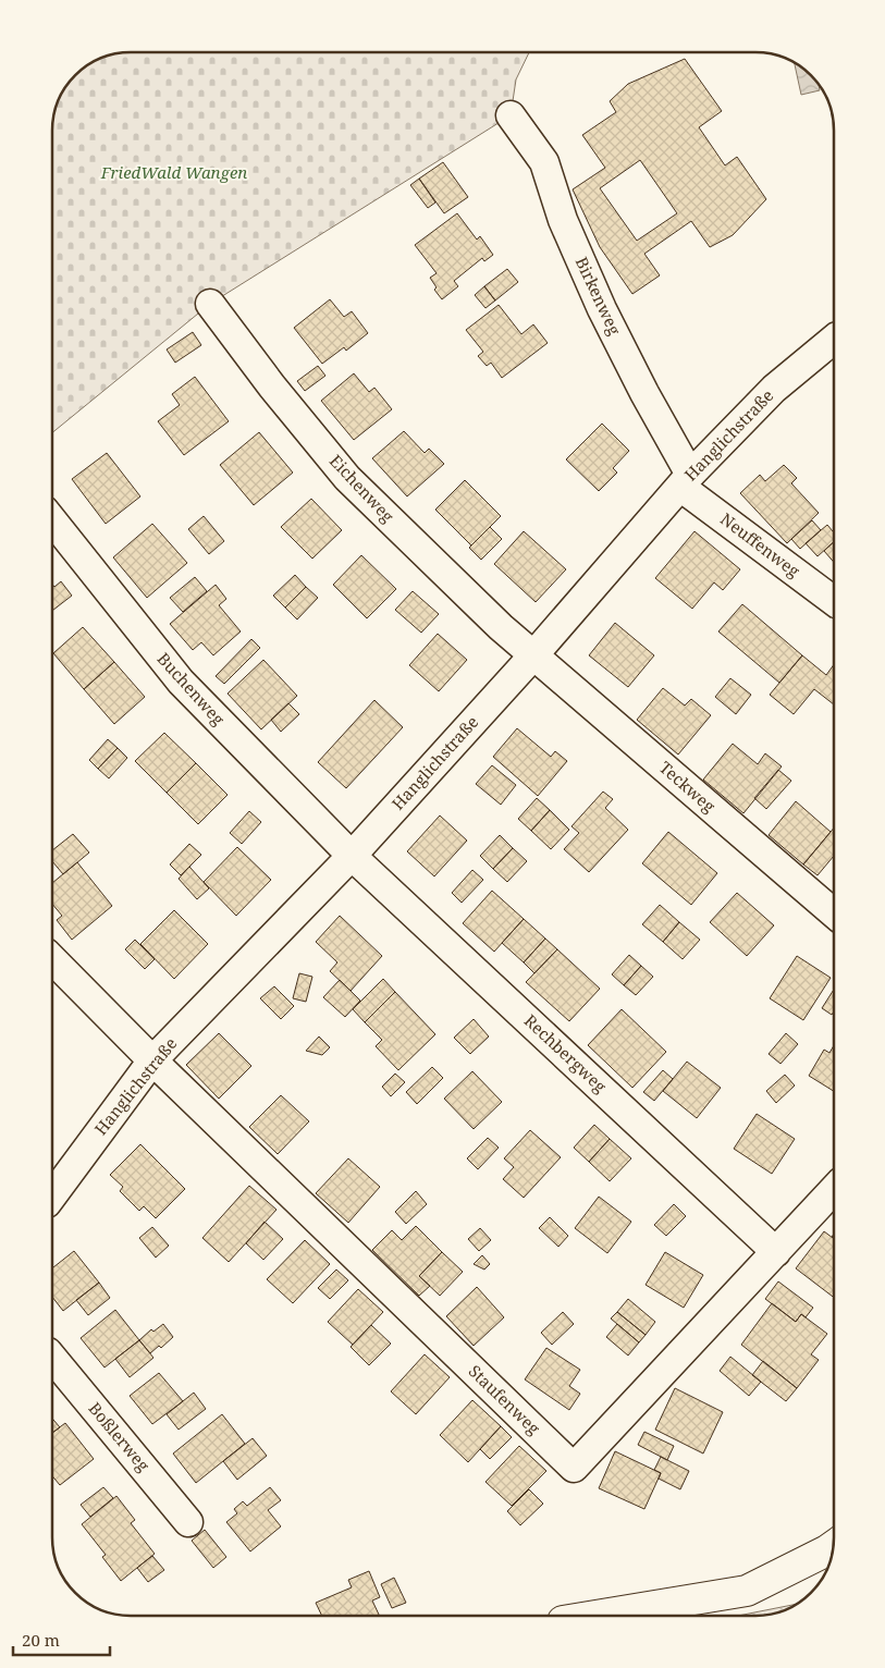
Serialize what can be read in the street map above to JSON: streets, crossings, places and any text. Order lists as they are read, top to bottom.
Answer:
{
  "streets": {
    "street": [
      "Birkenweg",
      "Hanglichstraße",
      "Eichenweg",
      "Neuffenweg",
      "Buchenweg",
      "Teckweg",
      "Rechbergweg",
      "Staufenweg",
      "Boßlerweg"
    ]
  },
  "crossings": [
    ["Birkenweg", "Hanglichstraße"],
    ["Birkenweg", "Neuffenweg"],
    ["Hanglichstraße", "Eichenweg"],
    ["Hanglichstraße", "Neuffenweg"],
    ["Hanglichstraße", "Buchenweg"],
    ["Hanglichstraße", "Teckweg"],
    ["Hanglichstraße", "Rechbergweg"],
    ["Hanglichstraße", "Staufenweg"],
    ["Eichenweg", "Teckweg"],
    ["Buchenweg", "Rechbergweg"],
    ["Rechbergweg", "Staufenweg"]
  ],
  "parks": ["FriedWald Wangen"],
  "scale_bar": "20 m"
}
